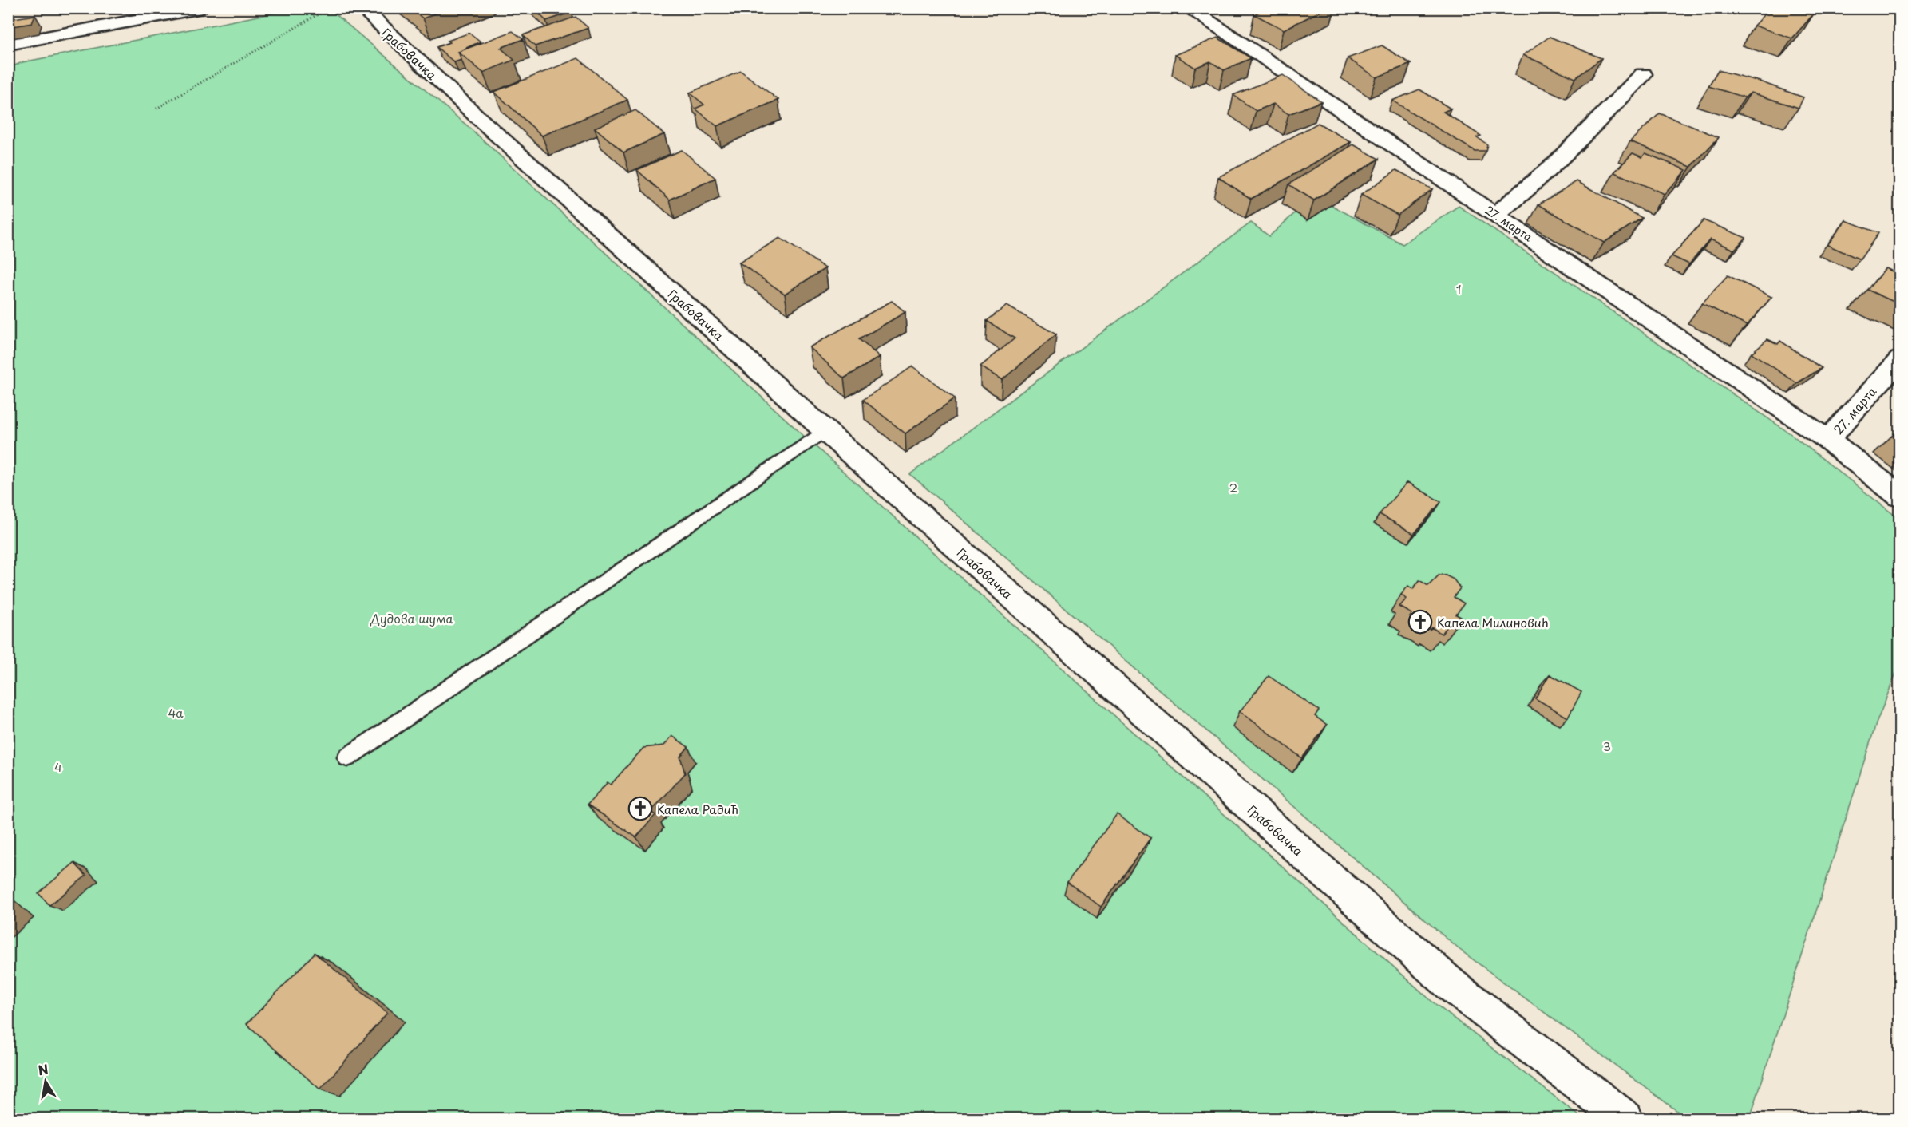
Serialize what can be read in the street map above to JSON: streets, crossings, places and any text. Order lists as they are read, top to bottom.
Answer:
{
  "streets": {
    "street": ["Грабовачка", "27. марта"]
  },
  "parks": [
    "1",
    "2",
    "Дудова шума",
    "4a",
    "3",
    "4"
  ],
  "places": {
    "church": ["Капела Милиновић", "Капела Радић"]
  },
  "north": "top"
}
